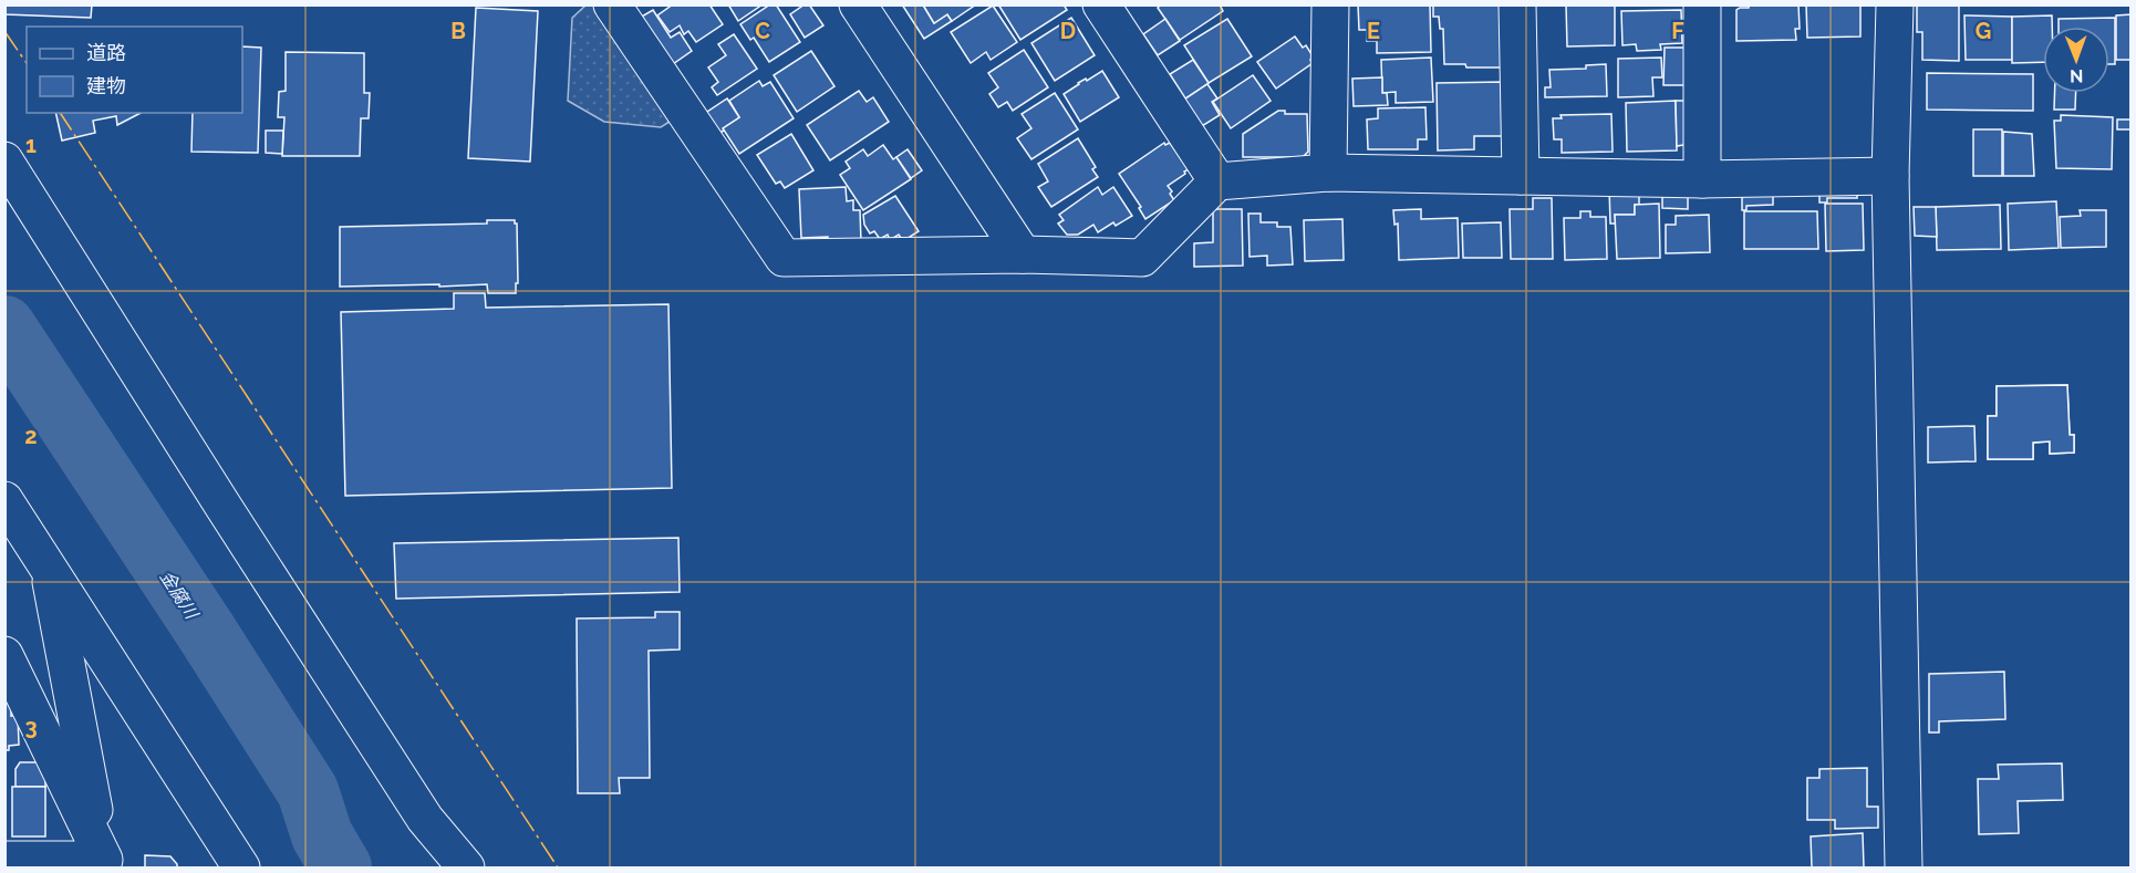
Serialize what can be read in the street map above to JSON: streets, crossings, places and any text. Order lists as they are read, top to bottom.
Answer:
{
  "water": ["金腐川"],
  "legend": ["道路", "建物"],
  "north": "bottom",
  "grid": {
    "columns": [
      "B",
      "C",
      "D",
      "E",
      "F",
      "G"
    ],
    "rows": ["1", "2", "3"]
  }
}
